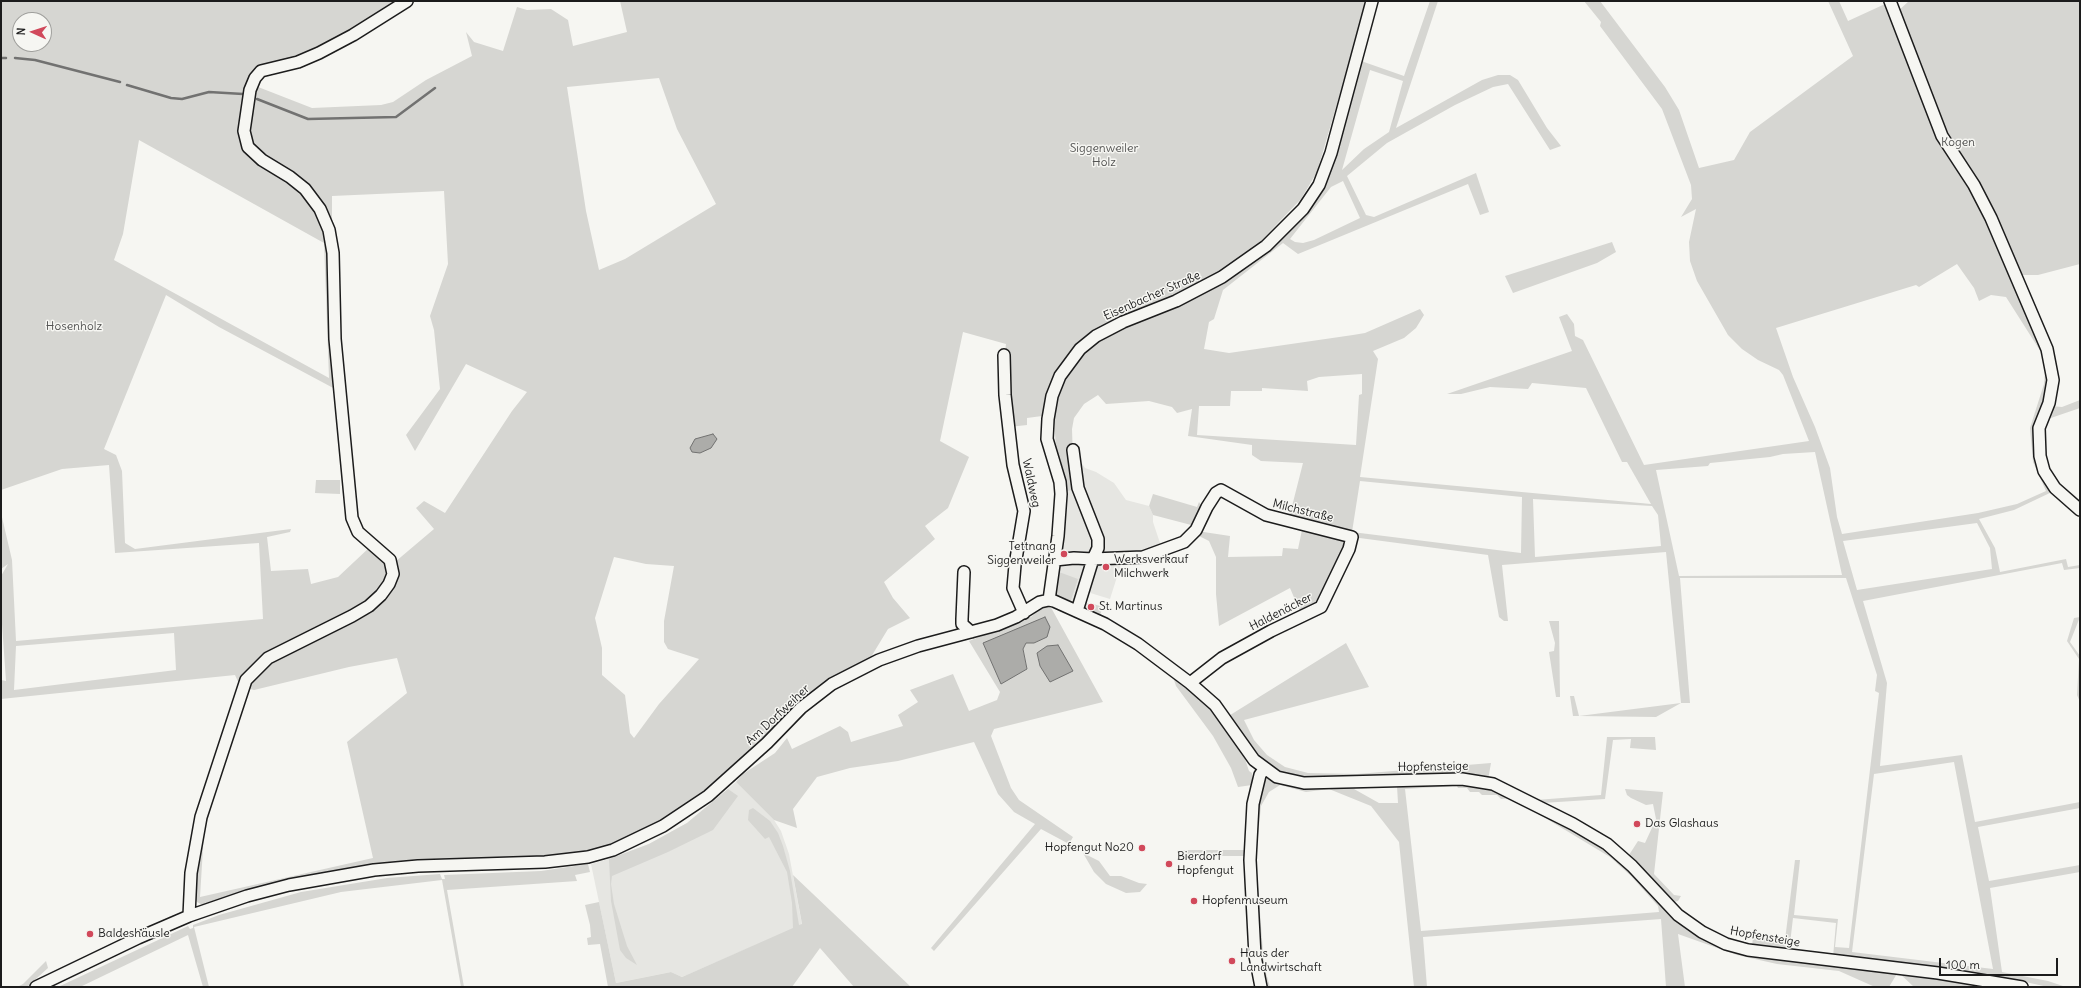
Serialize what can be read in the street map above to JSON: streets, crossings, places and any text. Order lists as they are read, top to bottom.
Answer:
{
  "streets": {
    "street": [
      "Eisenbacher Straße",
      "Waldweg",
      "Milchstraße",
      "Haldenäcker",
      "Am Dorfweiher",
      "Hopfensteige"
    ]
  },
  "crossings": [
    ["Eisenbacher Straße", "Am Dorfweiher"],
    ["Eisenbacher Straße", "Hopfensteige"],
    ["Waldweg", "Am Dorfweiher"],
    ["Milchstraße", "Haldenäcker"],
    ["Haldenäcker", "Hopfensteige"],
    ["Am Dorfweiher", "Hopfensteige"]
  ],
  "parks": ["Kogen", "Siggenweiler Holz", "Hosenholz"],
  "places": [
    "Tettnang Siggenweiler",
    "Werksverkauf Milchwerk",
    "St. Martinus",
    "Das Glashaus",
    "Hopfengut No20",
    "Bierdorf Hopfengut",
    "Hopfenmuseum",
    "Baldeshäusle",
    "Haus der Landwirtschaft"
  ],
  "scale_bar": "100 m",
  "north": "left"
}
